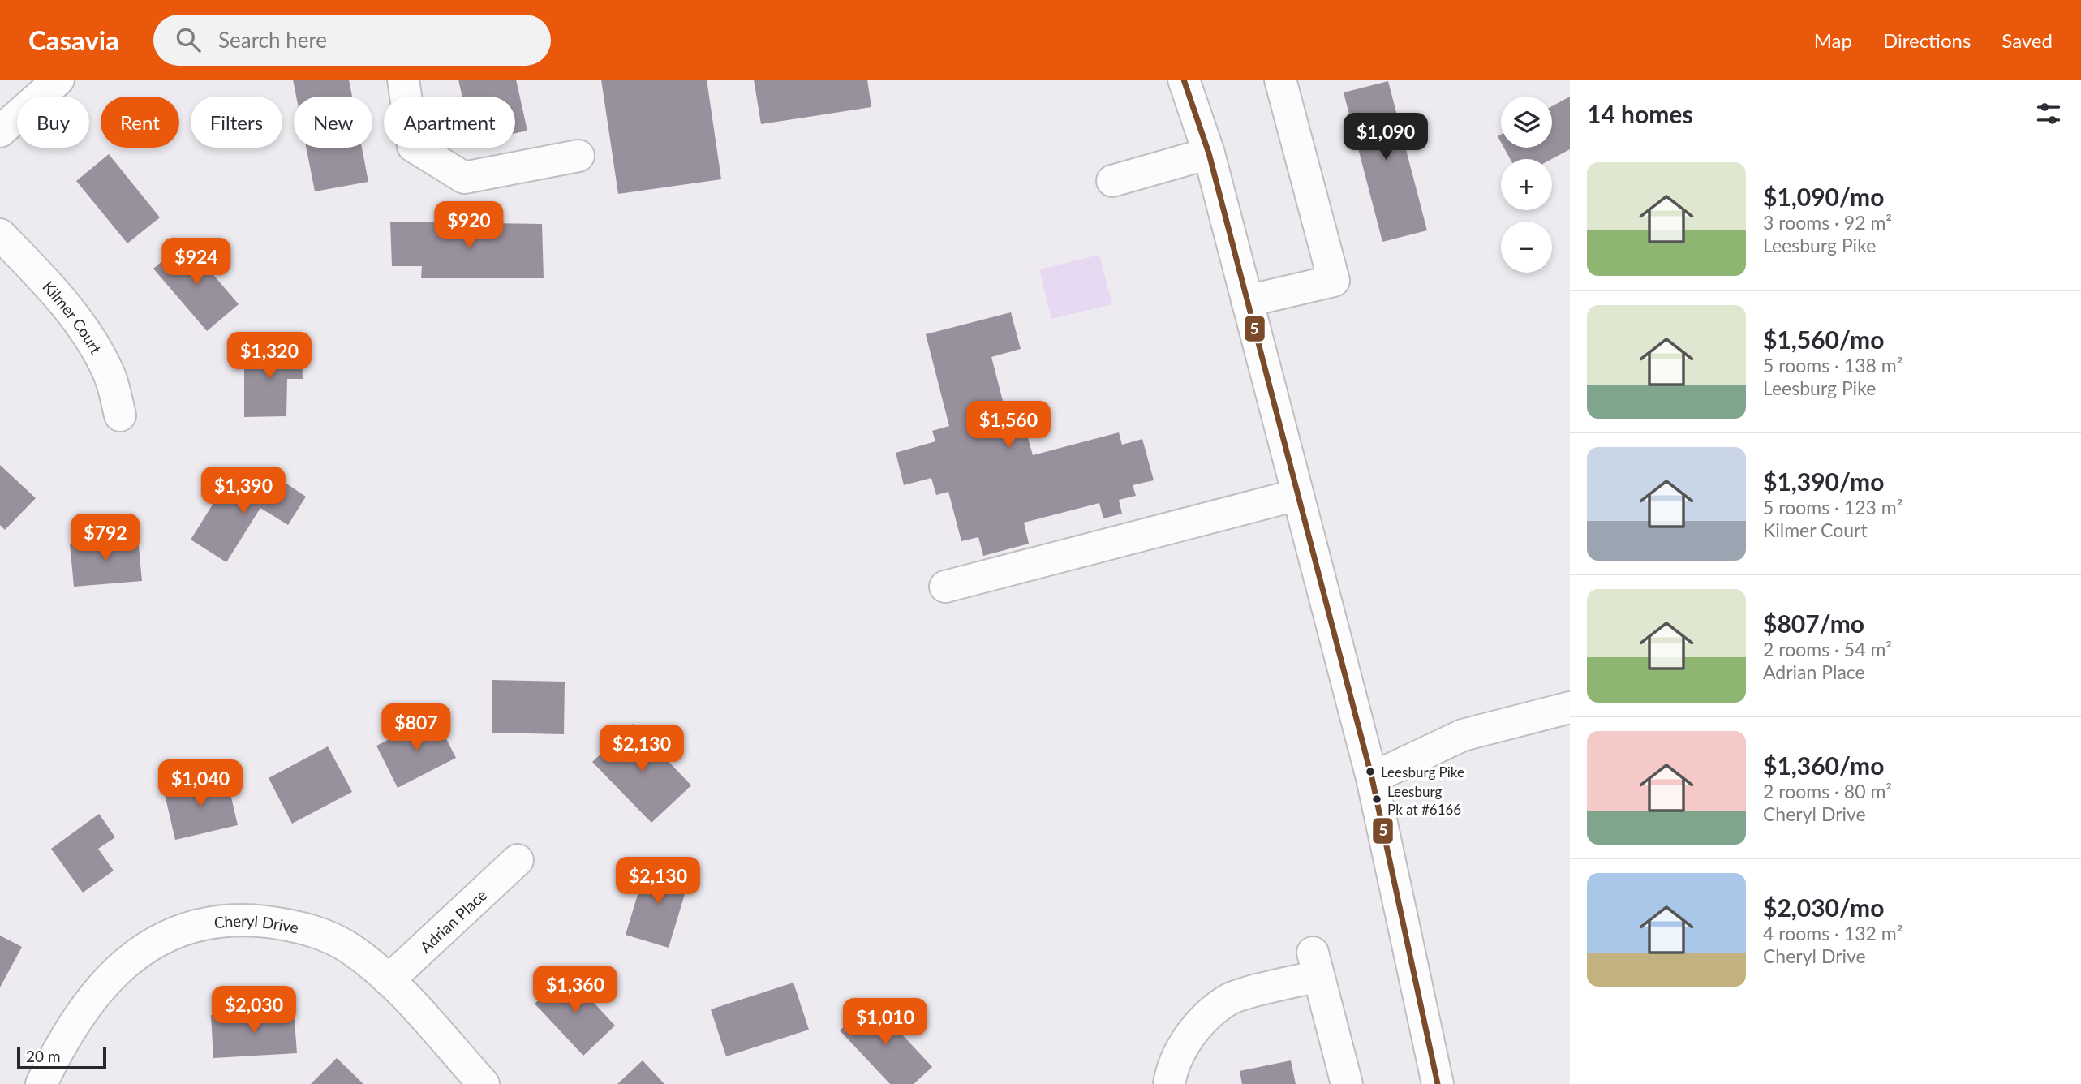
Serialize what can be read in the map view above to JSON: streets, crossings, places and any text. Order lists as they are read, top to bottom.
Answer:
{
  "streets": {
    "street": ["Kilmer Court", "Adrian Place", "Cheryl Drive"]
  },
  "crossings": [
    ["Adrian Place", "Cheryl Drive"]
  ],
  "places": ["Leesburg Pike", "Leesburg Pk at #6166"],
  "lines": ["transit line 5"],
  "scale_bar": "20 m",
  "page": {
    "header": "Casavia",
    "search": "Search here",
    "nav": ["Map", "Directions", "Saved"],
    "heading": "14 homes",
    "map_buttons": ["+", "−"],
    "chip": [
      "Buy",
      "Rent",
      "Filters",
      "New",
      "Apartment"
    ],
    "price": [
      "$1,090",
      "$920",
      "$924",
      "$1,320",
      "$1,560",
      "$1,390",
      "$792",
      "$807",
      "$2,130",
      "$1,040",
      "$2,130",
      "$1,360",
      "$2,030",
      "$1,010"
    ],
    "list": [
      {
        "name": "$1,090/mo",
        "note": "3 rooms · 92 m² · Leesburg Pike"
      },
      {
        "name": "$1,560/mo",
        "note": "5 rooms · 138 m² · Leesburg Pike"
      },
      {
        "name": "$1,390/mo",
        "note": "5 rooms · 123 m² · Kilmer Court"
      },
      {
        "name": "$807/mo",
        "note": "2 rooms · 54 m² · Adrian Place"
      },
      {
        "name": "$1,360/mo",
        "note": "2 rooms · 80 m² · Cheryl Drive"
      },
      {
        "name": "$2,030/mo",
        "note": "4 rooms · 132 m² · Cheryl Drive"
      }
    ],
    "scale": "20 m"
  }
}
